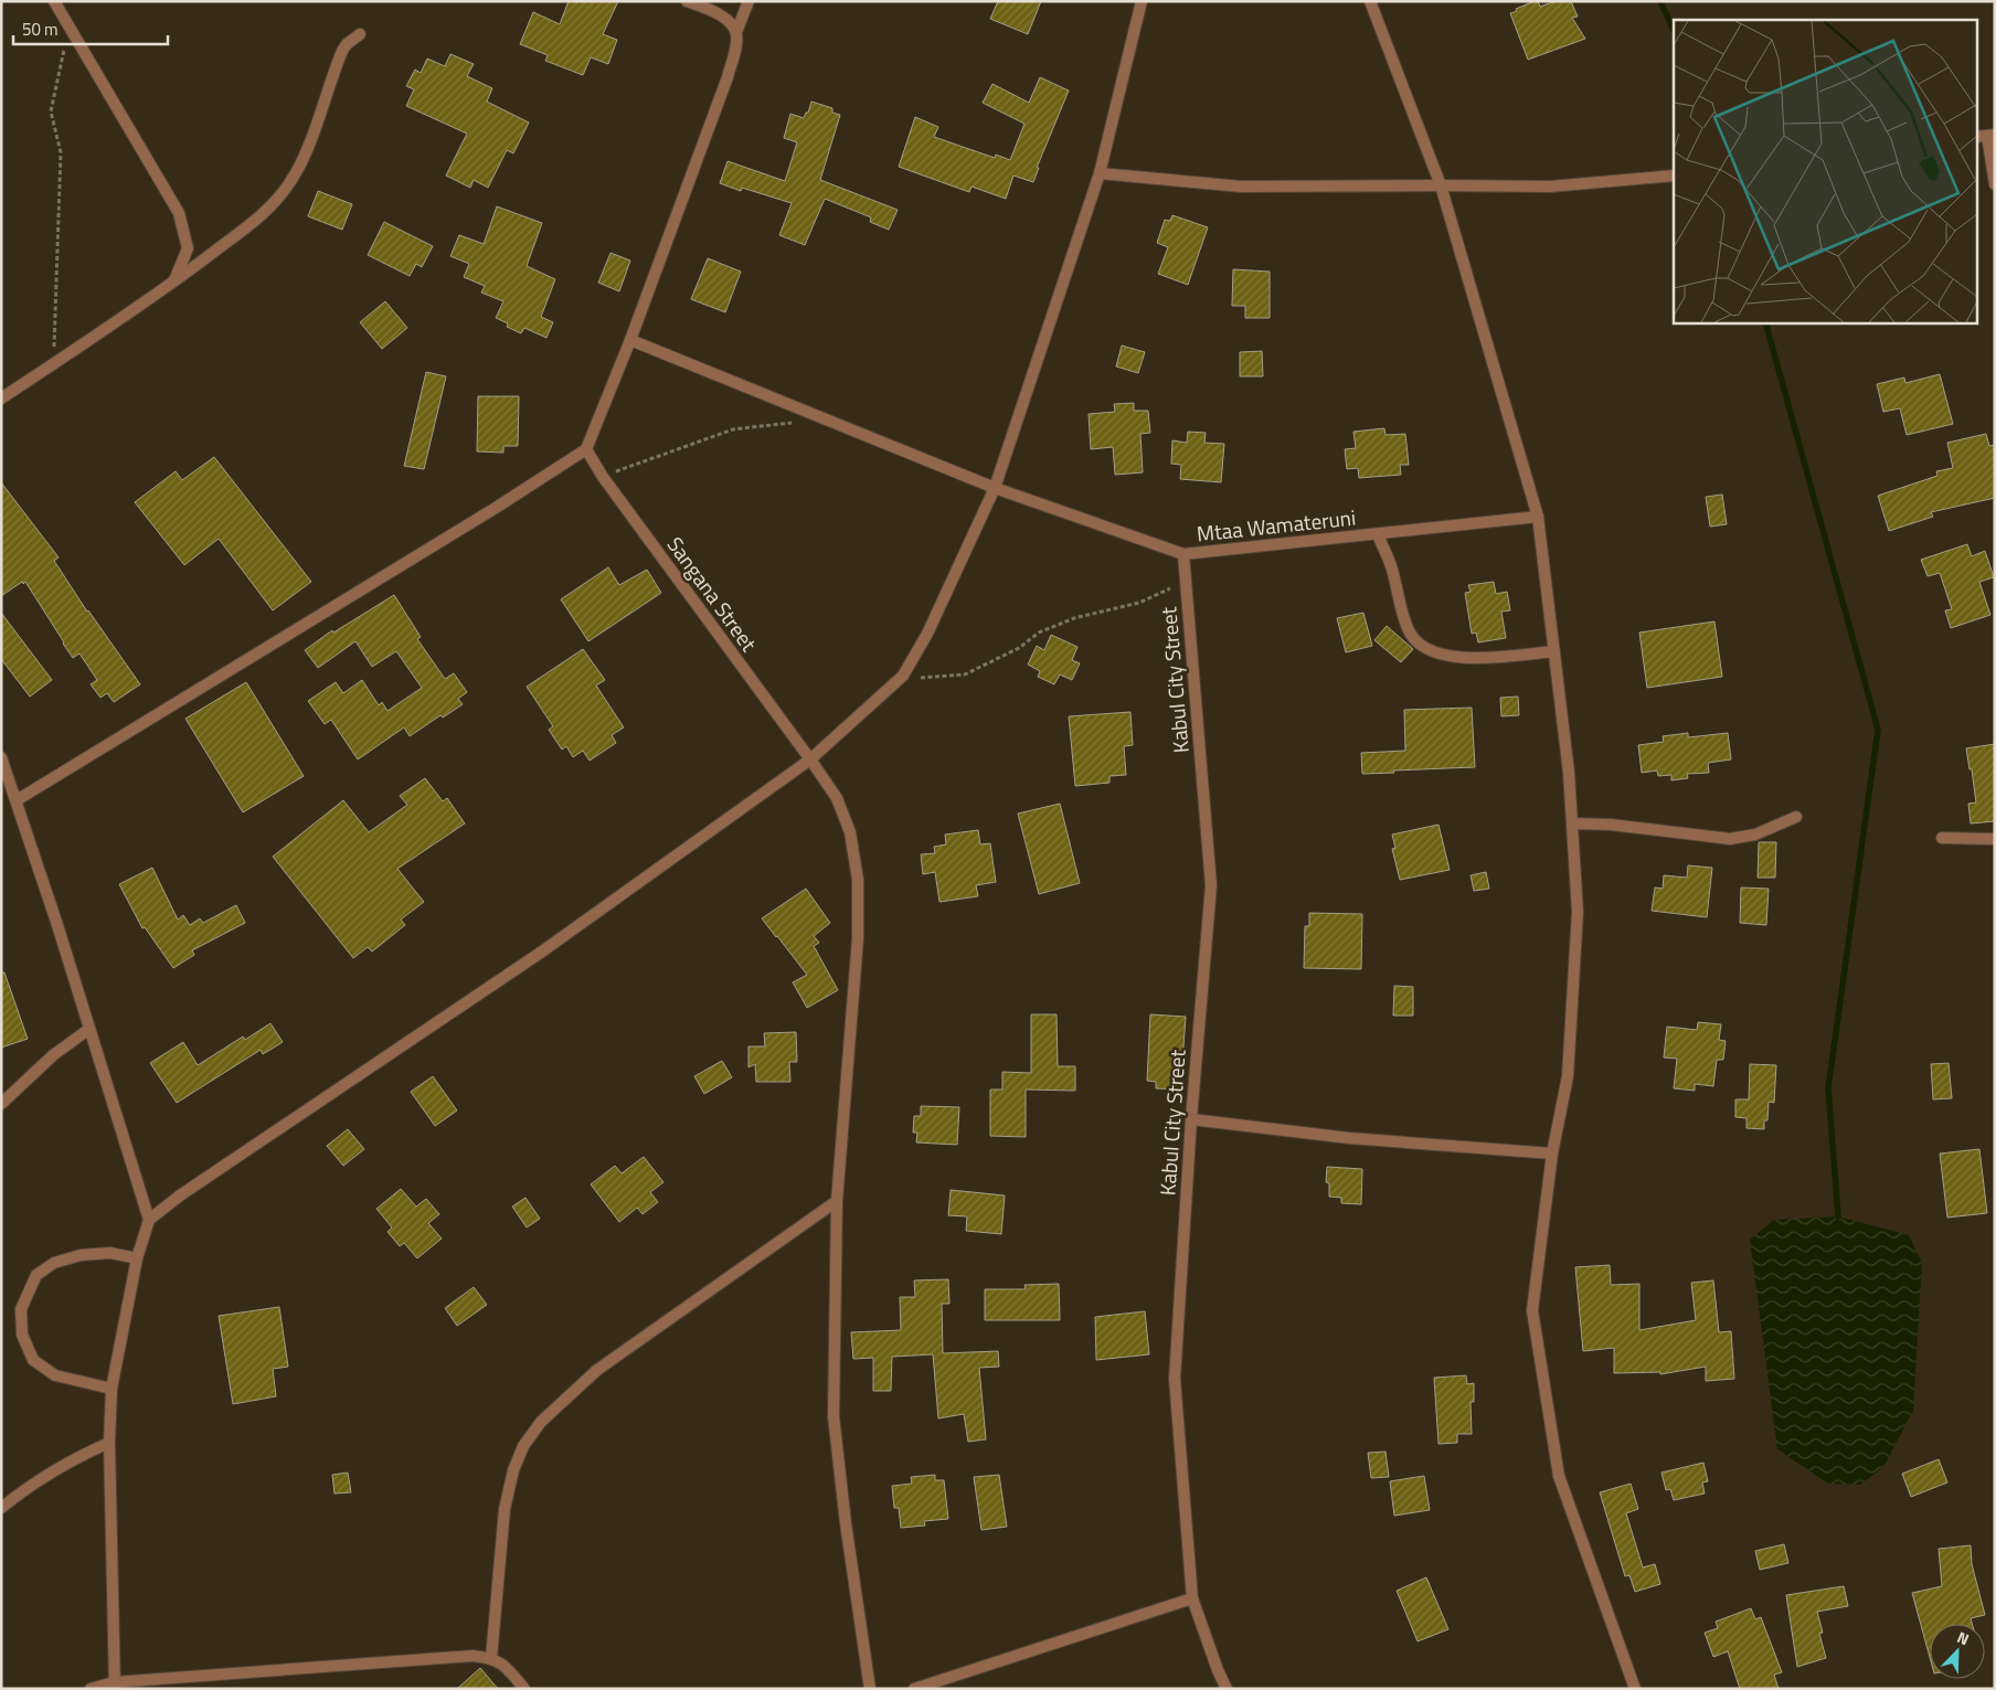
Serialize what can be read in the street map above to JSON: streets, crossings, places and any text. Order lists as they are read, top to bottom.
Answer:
{
  "streets": {
    "street": ["Mtaa Wamateruni", "Sangana Street", "Kabul City Street"]
  },
  "crossings": [
    ["Mtaa Wamateruni", "Kabul City Street"]
  ],
  "scale_bar": "50 m",
  "north": "top right"
}
